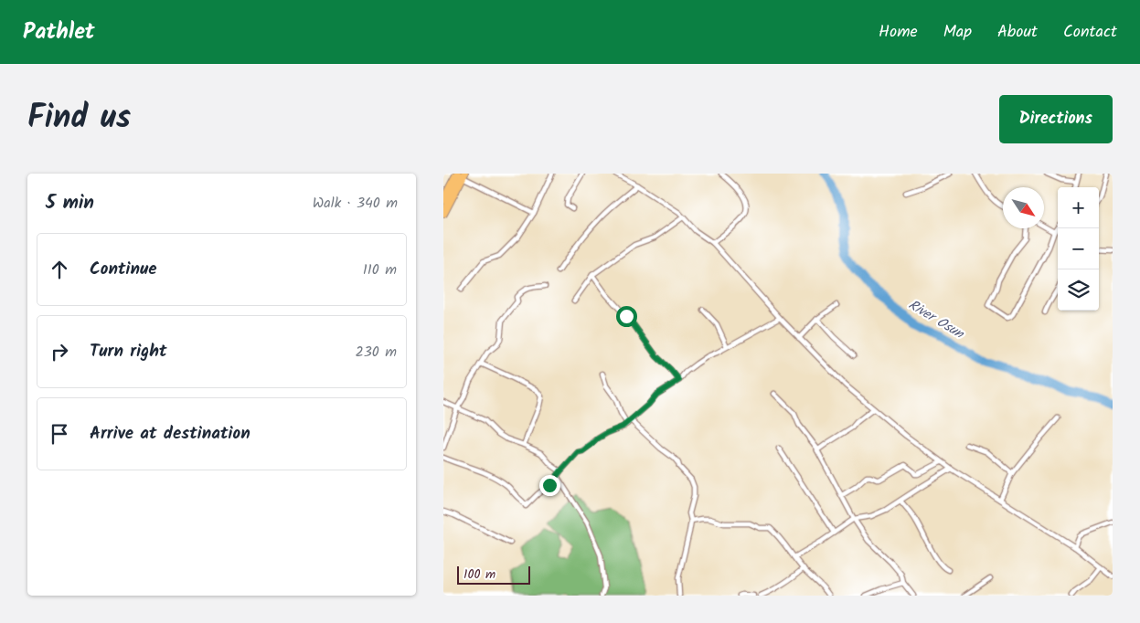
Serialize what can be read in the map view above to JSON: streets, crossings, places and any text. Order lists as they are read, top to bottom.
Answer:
{
  "water": ["River Osun"],
  "scale_bar": "100 m",
  "north": "bottom right",
  "page": {
    "header": "Pathlet",
    "nav": [
      "Home",
      "Map",
      "About",
      "Contact"
    ],
    "title": "Find us",
    "buttons": "Directions",
    "heading": ["5 min", "Walk · 340 m"],
    "map_buttons": ["+", "−"],
    "list": [
      ["Continue", "110 m"],
      ["Turn right", "230 m"],
      "Arrive at destination"
    ],
    "scale": "100 m"
  }
}
